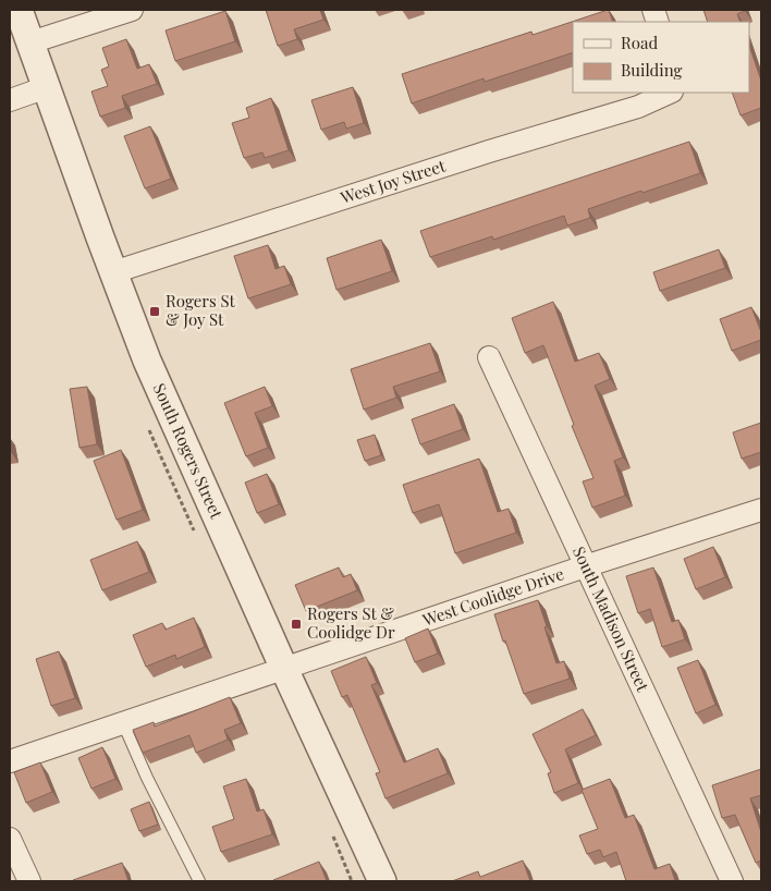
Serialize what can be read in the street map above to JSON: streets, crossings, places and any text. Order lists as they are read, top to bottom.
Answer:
{
  "streets": {
    "street": [
      "West Joy Street",
      "South Rogers Street",
      "West Coolidge Drive",
      "South Madison Street"
    ]
  },
  "crossings": [
    ["West Joy Street", "South Rogers Street"],
    ["South Rogers Street", "West Coolidge Drive"],
    ["West Coolidge Drive", "South Madison Street"]
  ],
  "places": {
    "transit": ["Rogers St & Joy St", "Rogers St & Coolidge Dr"]
  },
  "legend": ["Road", "Building"]
}
